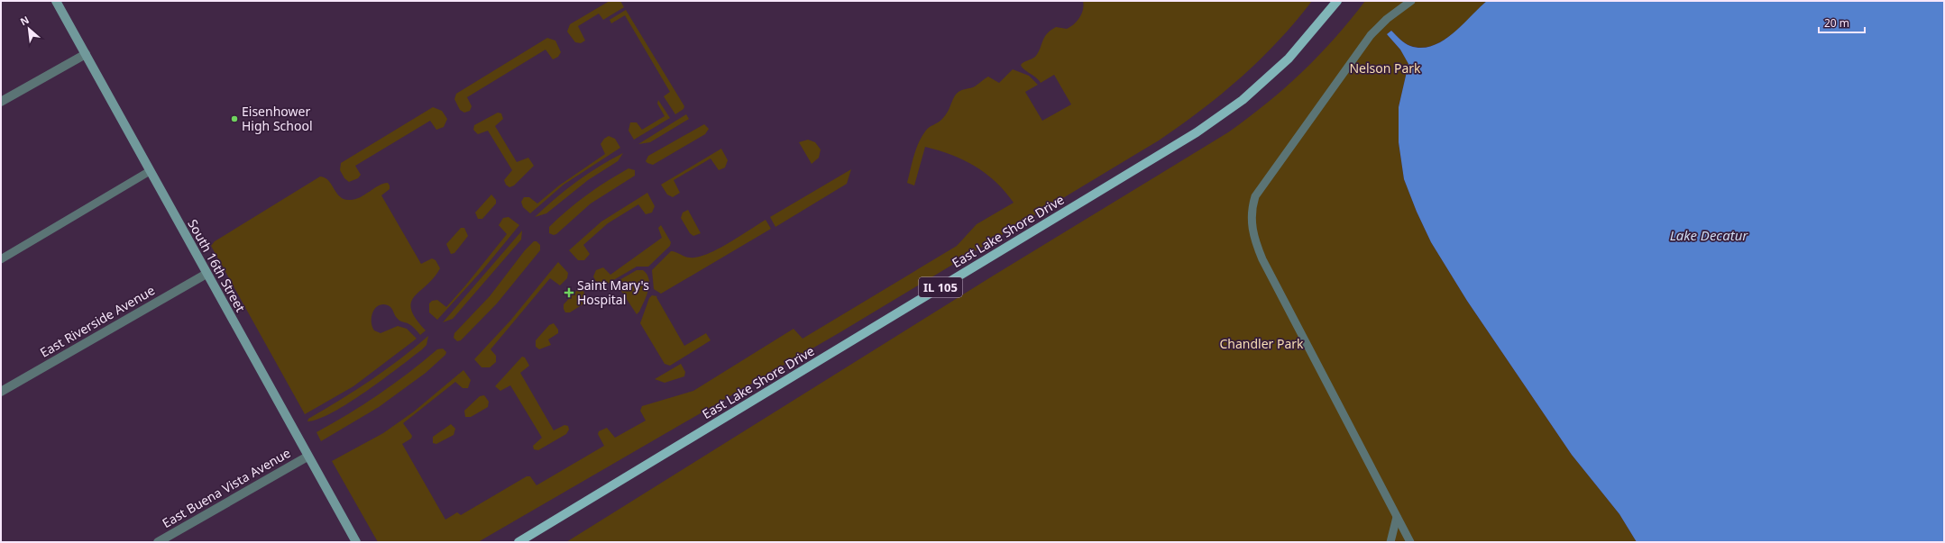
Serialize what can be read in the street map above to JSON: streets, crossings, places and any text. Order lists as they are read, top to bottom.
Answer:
{
  "streets": {
    "main road": ["East Lake Shore Drive", "IL 105"],
    "street": ["South 16th Street", "East Riverside Avenue", "East Buena Vista Avenue"]
  },
  "crossings": [
    ["South 16th Street", "East Riverside Avenue"],
    ["South 16th Street", "East Buena Vista Avenue"]
  ],
  "water": ["Lake Decatur"],
  "parks": ["Nelson Park", "Chandler Park"],
  "places": {
    "other": ["Eisenhower High School"],
    "health": ["Saint Mary's Hospital"]
  },
  "scale_bar": "20 m",
  "north": "top left"
}
